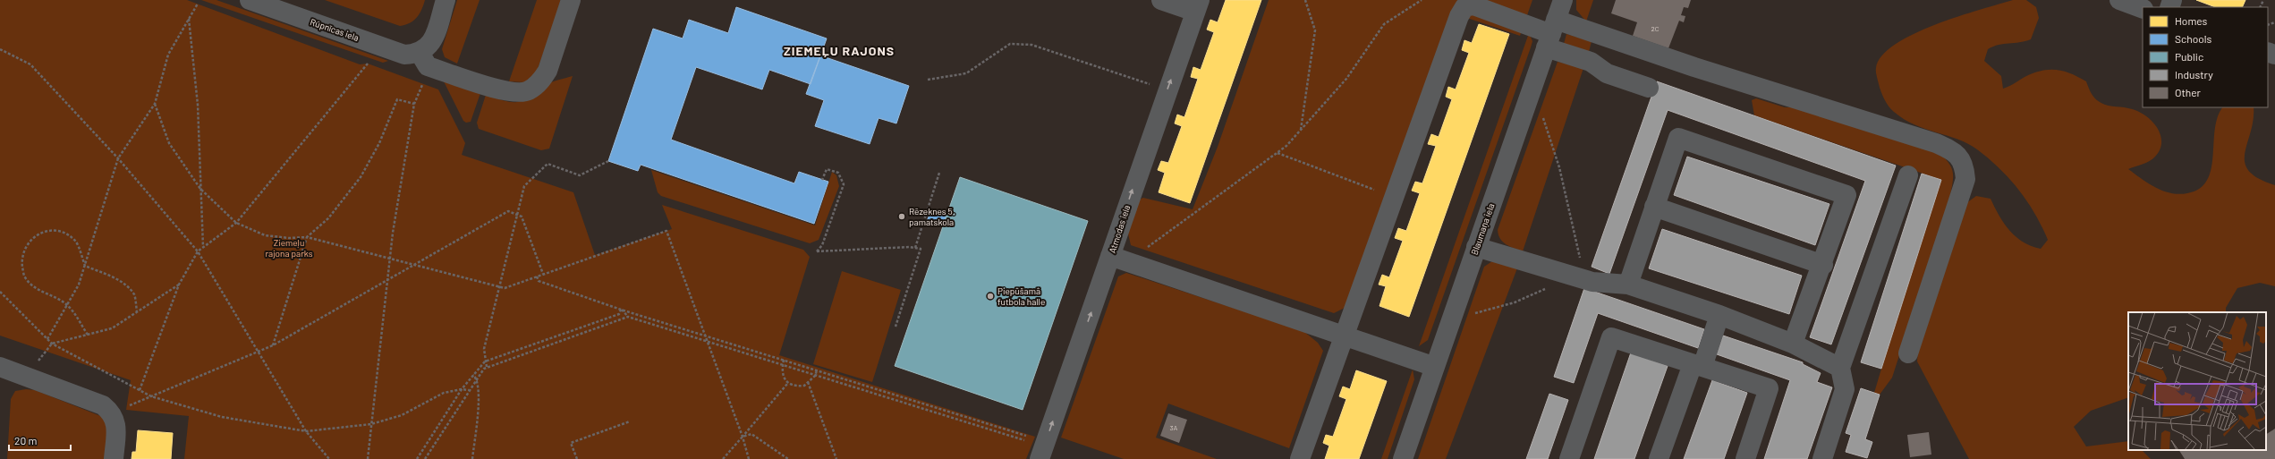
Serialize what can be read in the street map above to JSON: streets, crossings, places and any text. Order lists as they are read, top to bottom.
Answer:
{
  "streets": {
    "street": ["Rūpnīcas iela", "Atmodas iela", "Blaumaņa iela"]
  },
  "one_way": ["Atmodas iela"],
  "districts": ["ZIEMEĻU RAJONS"],
  "parks": ["Ziemeļu rajona parks"],
  "places": ["Rēzeknes 5. pamatskola", "Piepūšamā futbola halle"],
  "house_numbers": ["2C", "3A"],
  "legend": [
    "Homes",
    "Schools",
    "Public",
    "Industry",
    "Other"
  ],
  "scale_bar": "20 m"
}
